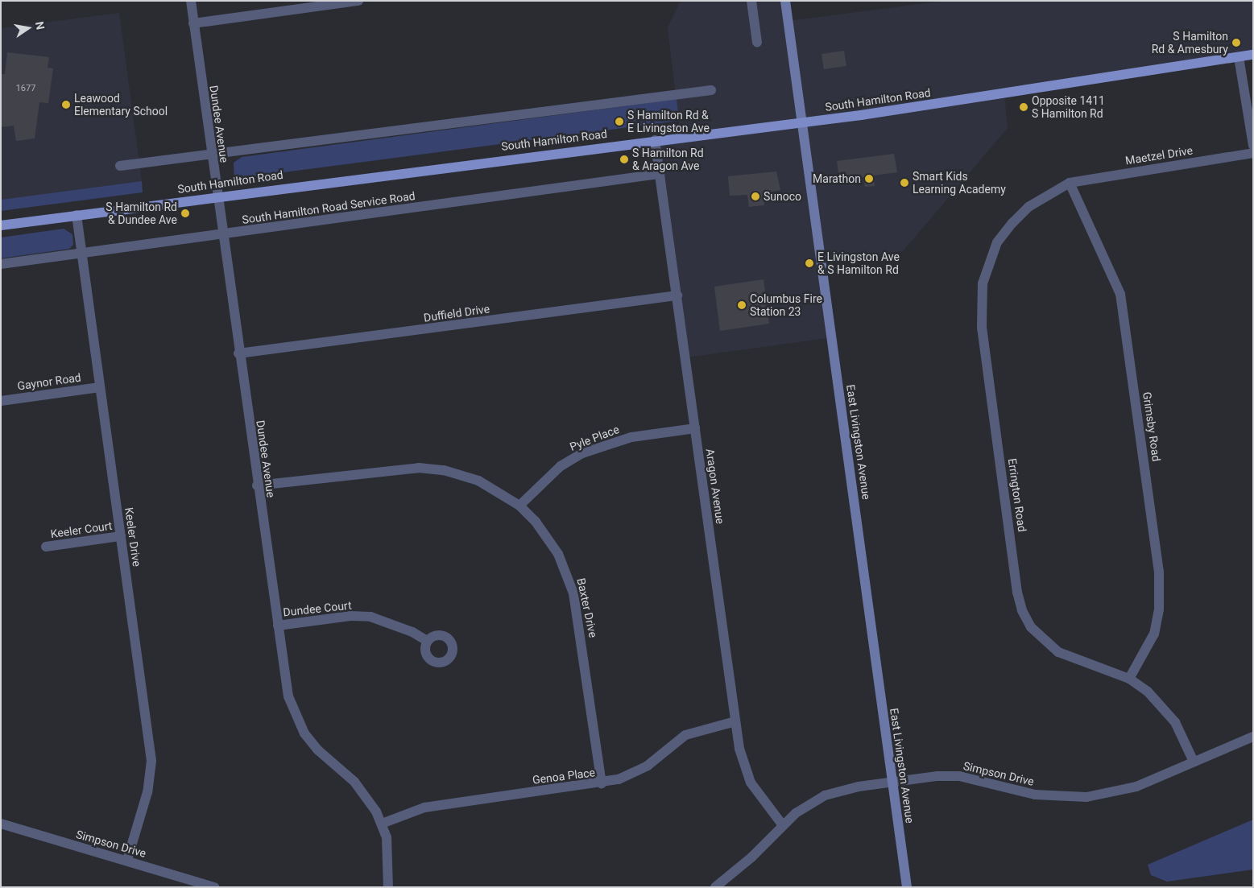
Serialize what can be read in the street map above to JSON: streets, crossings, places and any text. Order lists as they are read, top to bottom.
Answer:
{
  "streets": {
    "main road": ["South Hamilton Road", "East Livingston Avenue"],
    "street": [
      "Dundee Avenue",
      "Maetzel Drive",
      "South Hamilton Road Service Road",
      "Duffield Drive",
      "Gaynor Road",
      "Grimsby Road",
      "Pyle Place",
      "Aragon Avenue",
      "Errington Road",
      "Keeler Court",
      "Keeler Drive",
      "Baxter Drive",
      "Dundee Court",
      "Simpson Drive",
      "Genoa Place"
    ]
  },
  "crossings": [
    ["South Hamilton Road", "Dundee Avenue"],
    ["South Hamilton Road", "East Livingston Avenue"],
    ["South Hamilton Road", "Aragon Avenue"],
    ["South Hamilton Road", "Keeler Drive"],
    ["Dundee Avenue", "South Hamilton Road Service Road"],
    ["Dundee Avenue", "Duffield Drive"],
    ["Dundee Avenue", "Baxter Drive"],
    ["Dundee Avenue", "Dundee Court"],
    ["Dundee Avenue", "Genoa Place"],
    ["Maetzel Drive", "Grimsby Road"],
    ["Maetzel Drive", "Errington Road"],
    ["South Hamilton Road Service Road", "Aragon Avenue"],
    ["South Hamilton Road Service Road", "Keeler Drive"],
    ["Duffield Drive", "Aragon Avenue"],
    ["Gaynor Road", "Keeler Drive"],
    ["Grimsby Road", "Errington Road"],
    ["Pyle Place", "Aragon Avenue"],
    ["Pyle Place", "Baxter Drive"],
    ["East Livingston Avenue", "Simpson Drive"],
    ["Aragon Avenue", "Simpson Drive"],
    ["Aragon Avenue", "Genoa Place"],
    ["Errington Road", "Simpson Drive"],
    ["Keeler Court", "Keeler Drive"],
    ["Keeler Drive", "Simpson Drive"],
    ["Baxter Drive", "Genoa Place"]
  ],
  "places": [
    "S Hamilton Rd & Amesbury",
    "Leawood Elementary School",
    "Opposite 1411 S Hamilton Rd",
    "S Hamilton Rd & E Livingston Ave",
    "S Hamilton Rd & Aragon Ave",
    "Marathon",
    "Smart Kids Learning Academy",
    "Sunoco",
    "S Hamilton Rd & Dundee Ave",
    "E Livingston Ave & S Hamilton Rd",
    "Columbus Fire Station 23"
  ],
  "house_numbers": ["1677"],
  "north": "right"
}
